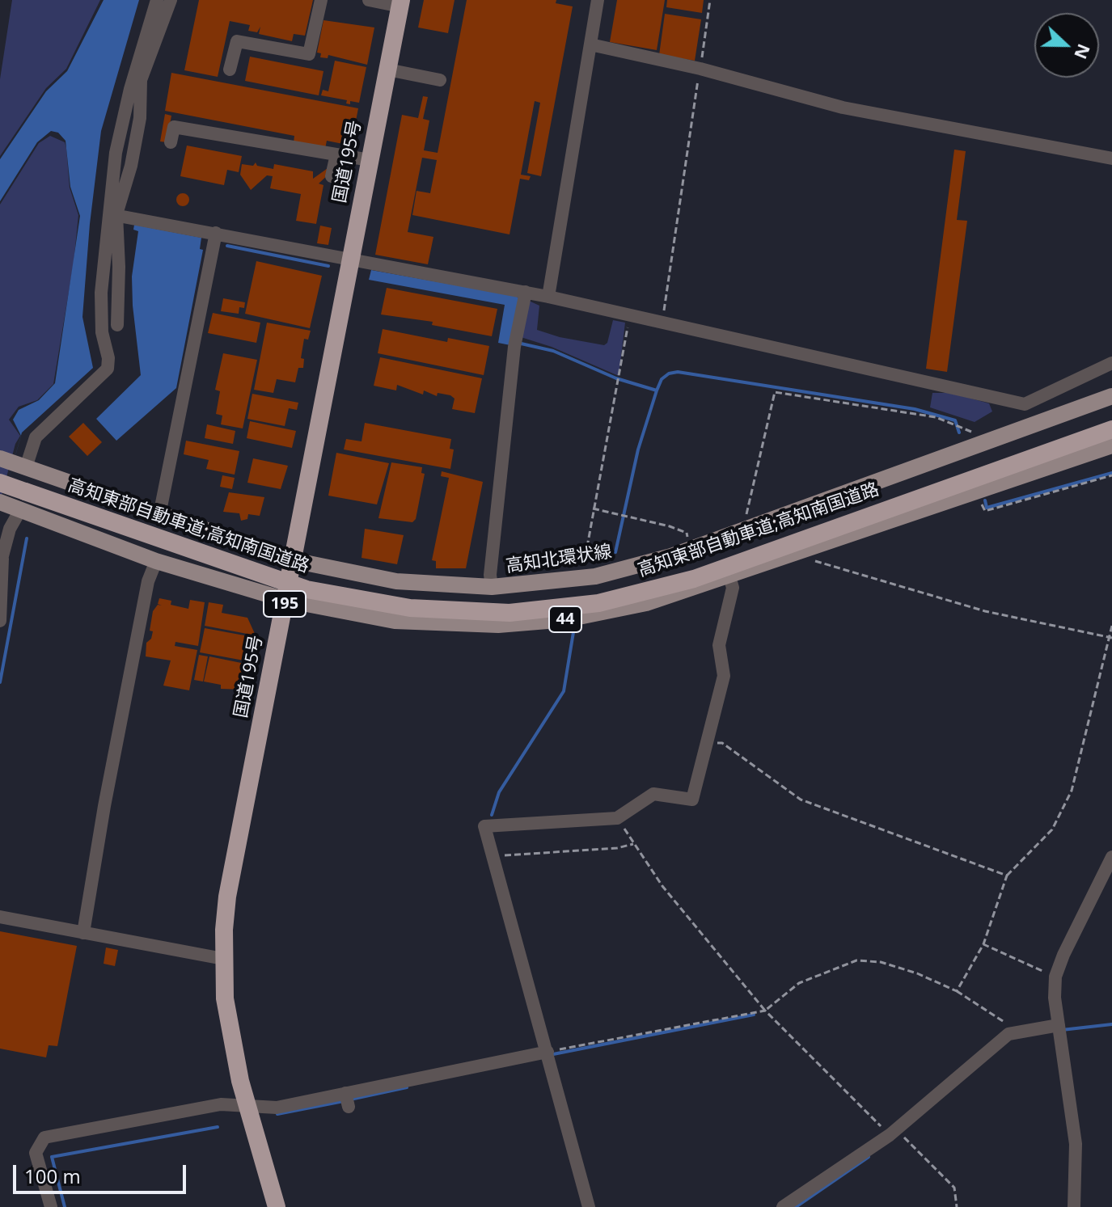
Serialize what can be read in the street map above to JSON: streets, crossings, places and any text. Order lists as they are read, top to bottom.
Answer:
{
  "streets": {
    "highway": ["国道195号", "高知東部自動車道;高知南国道路", "195"],
    "main road": ["高知北環状線", "44"]
  },
  "crossings": [
    ["国道195号", "高知北環状線"],
    ["国道195号", "44"]
  ],
  "scale_bar": "100 m",
  "north": "right"
}
